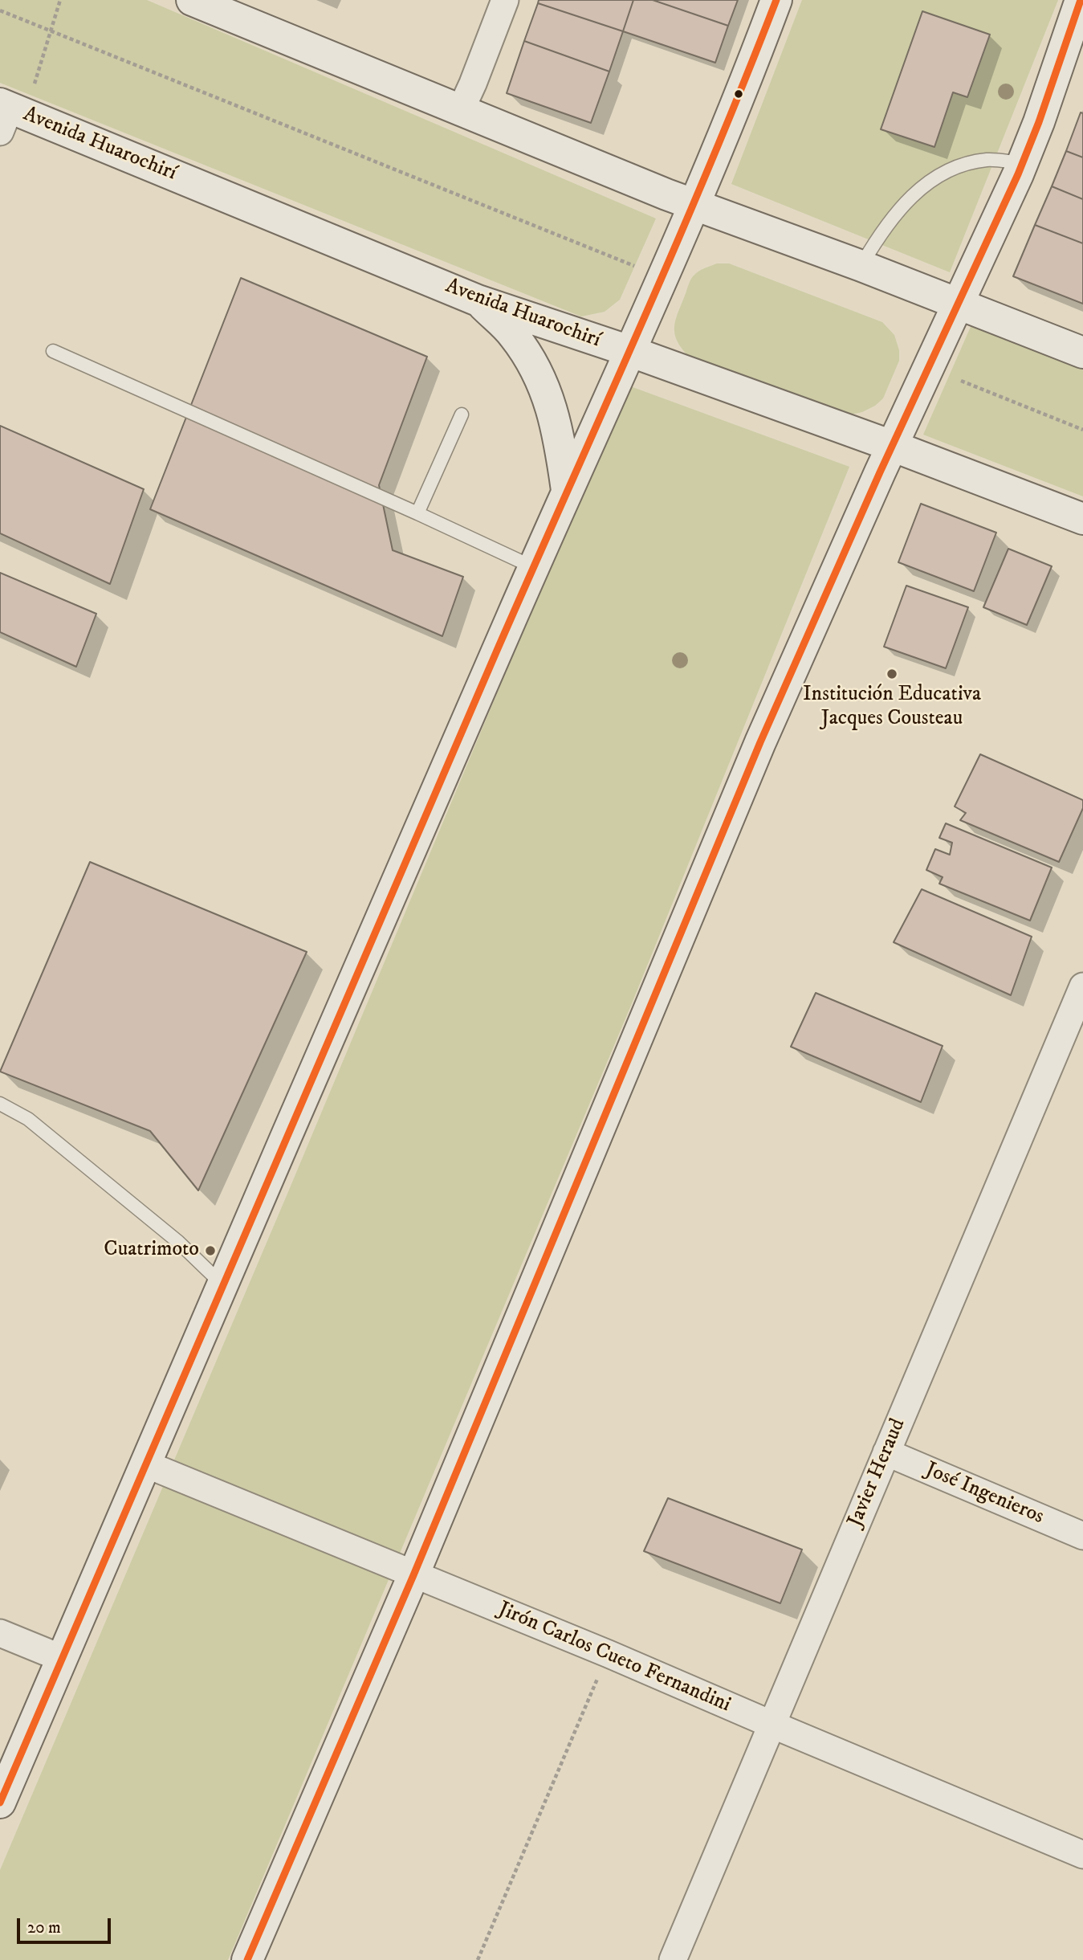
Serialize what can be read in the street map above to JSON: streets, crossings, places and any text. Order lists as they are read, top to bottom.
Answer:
{
  "streets": {
    "main road": ["Avenida Huarochirí"],
    "street": ["Javier Heraud", "José Ingenieros", "Jirón Carlos Cueto Fernandini"]
  },
  "crossings": [
    ["Javier Heraud", "José Ingenieros"],
    ["Javier Heraud", "Jirón Carlos Cueto Fernandini"]
  ],
  "places": ["Institución Educativa Jacques Cousteau", "Cuatrimoto"],
  "scale_bar": "20 m"
}
